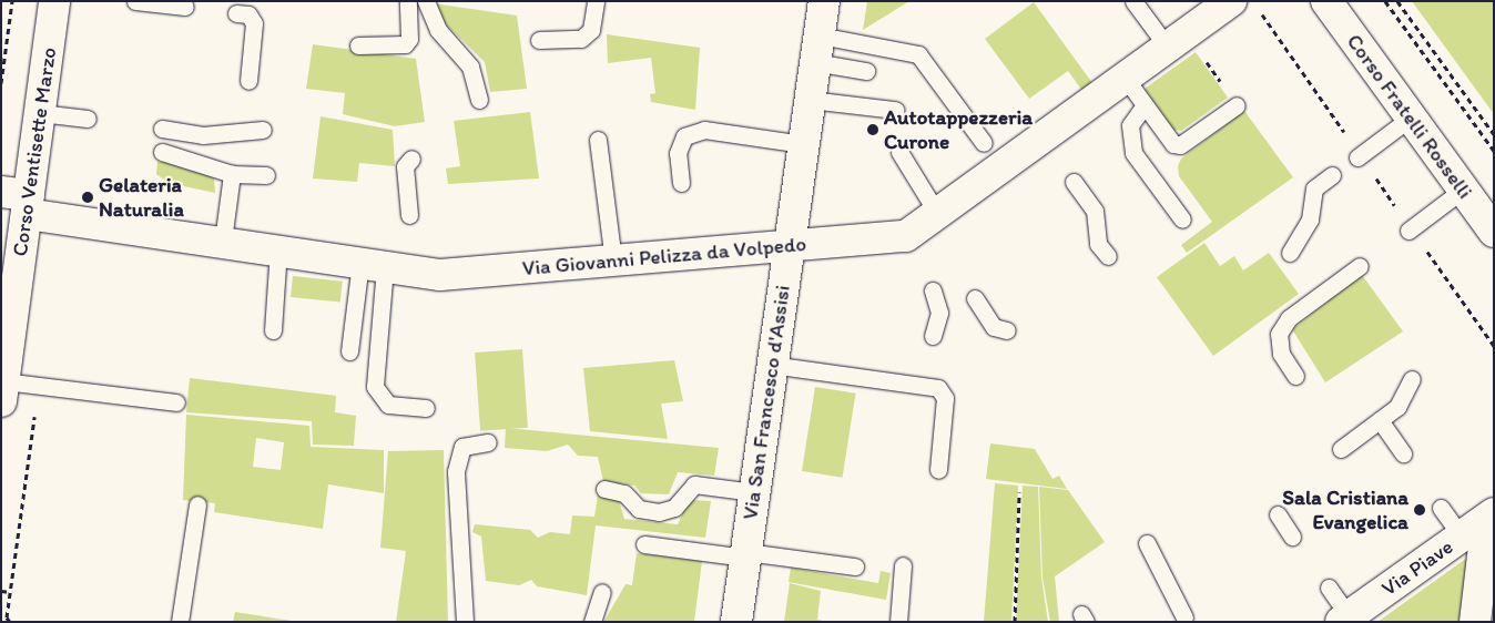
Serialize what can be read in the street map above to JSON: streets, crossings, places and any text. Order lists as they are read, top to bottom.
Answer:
{
  "streets": {
    "street": [
      "Corso Fratelli Rosselli",
      "Corso Ventisette Marzo",
      "Via Giovanni Pelizza da Volpedo",
      "Via San Francesco d'Assisi",
      "Via Piave"
    ]
  },
  "crossings": [
    ["Corso Ventisette Marzo", "Via Giovanni Pelizza da Volpedo"],
    ["Via Giovanni Pelizza da Volpedo", "Via San Francesco d'Assisi"]
  ],
  "places": ["Autotappezzeria Curone", "Gelateria Naturalia", "Sala Cristiana Evangelica"]
}
